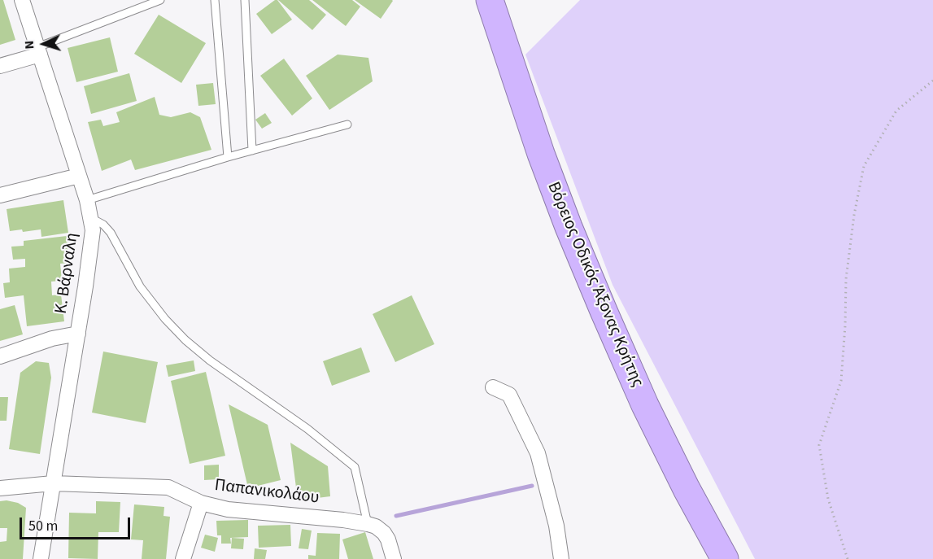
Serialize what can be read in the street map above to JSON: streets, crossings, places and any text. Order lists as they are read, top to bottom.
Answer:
{
  "streets": {
    "highway": ["Βόρειος Οδικός Άξονας Κρήτης"],
    "street": ["Κ. Βάρναλη", "Παπανικολάου"]
  },
  "crossings": [
    ["Κ. Βάρναλη", "Παπανικολάου"]
  ],
  "scale_bar": "50 m",
  "north": "left"
}
